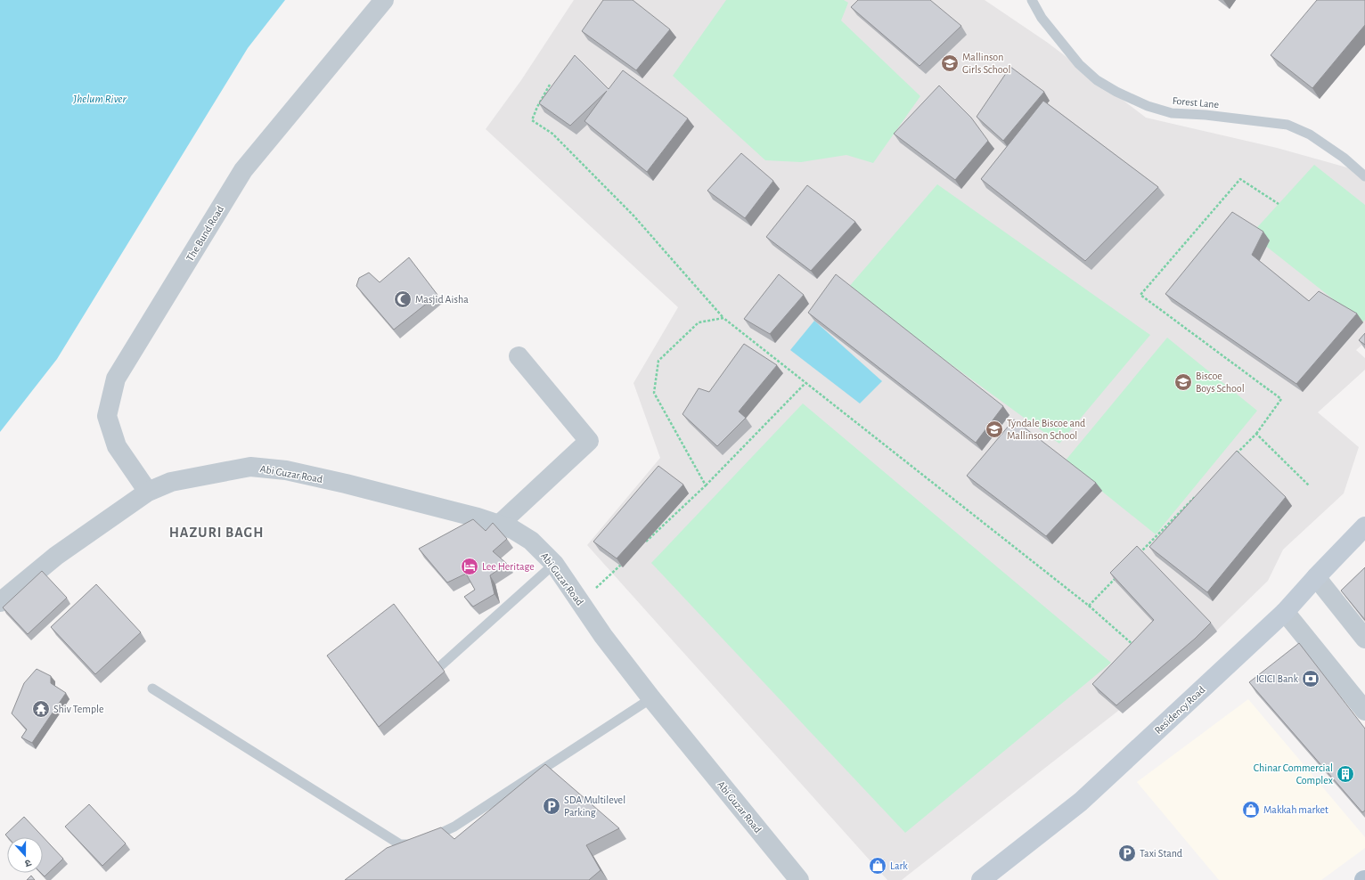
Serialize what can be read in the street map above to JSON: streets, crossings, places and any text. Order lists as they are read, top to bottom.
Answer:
{
  "streets": {
    "main road": ["Residency Road"],
    "street": ["The Bund Road", "Abi Guzar Road"],
    "lane": ["Forest Lane"]
  },
  "crossings": [
    ["The Bund Road", "Abi Guzar Road"]
  ],
  "districts": ["HAZURI BAGH"],
  "water": ["Jhelum River"],
  "places": {
    "school or university": ["Mallinson Girls School", "Biscoe Boys School", "Tyndale Biscoe and Mallinson School"],
    "mosque": ["Masjid Aisha"],
    "hotel": ["Lee Heritage"],
    "bank": ["ICICI Bank"],
    "temple": ["Shiv Temple"],
    "building": ["Chinar Commercial Complex"],
    "parking": ["SDA Multilevel Parking", "Taxi Stand"],
    "shop": ["Makkah market", "Lark"]
  },
  "north": "bottom"
}
